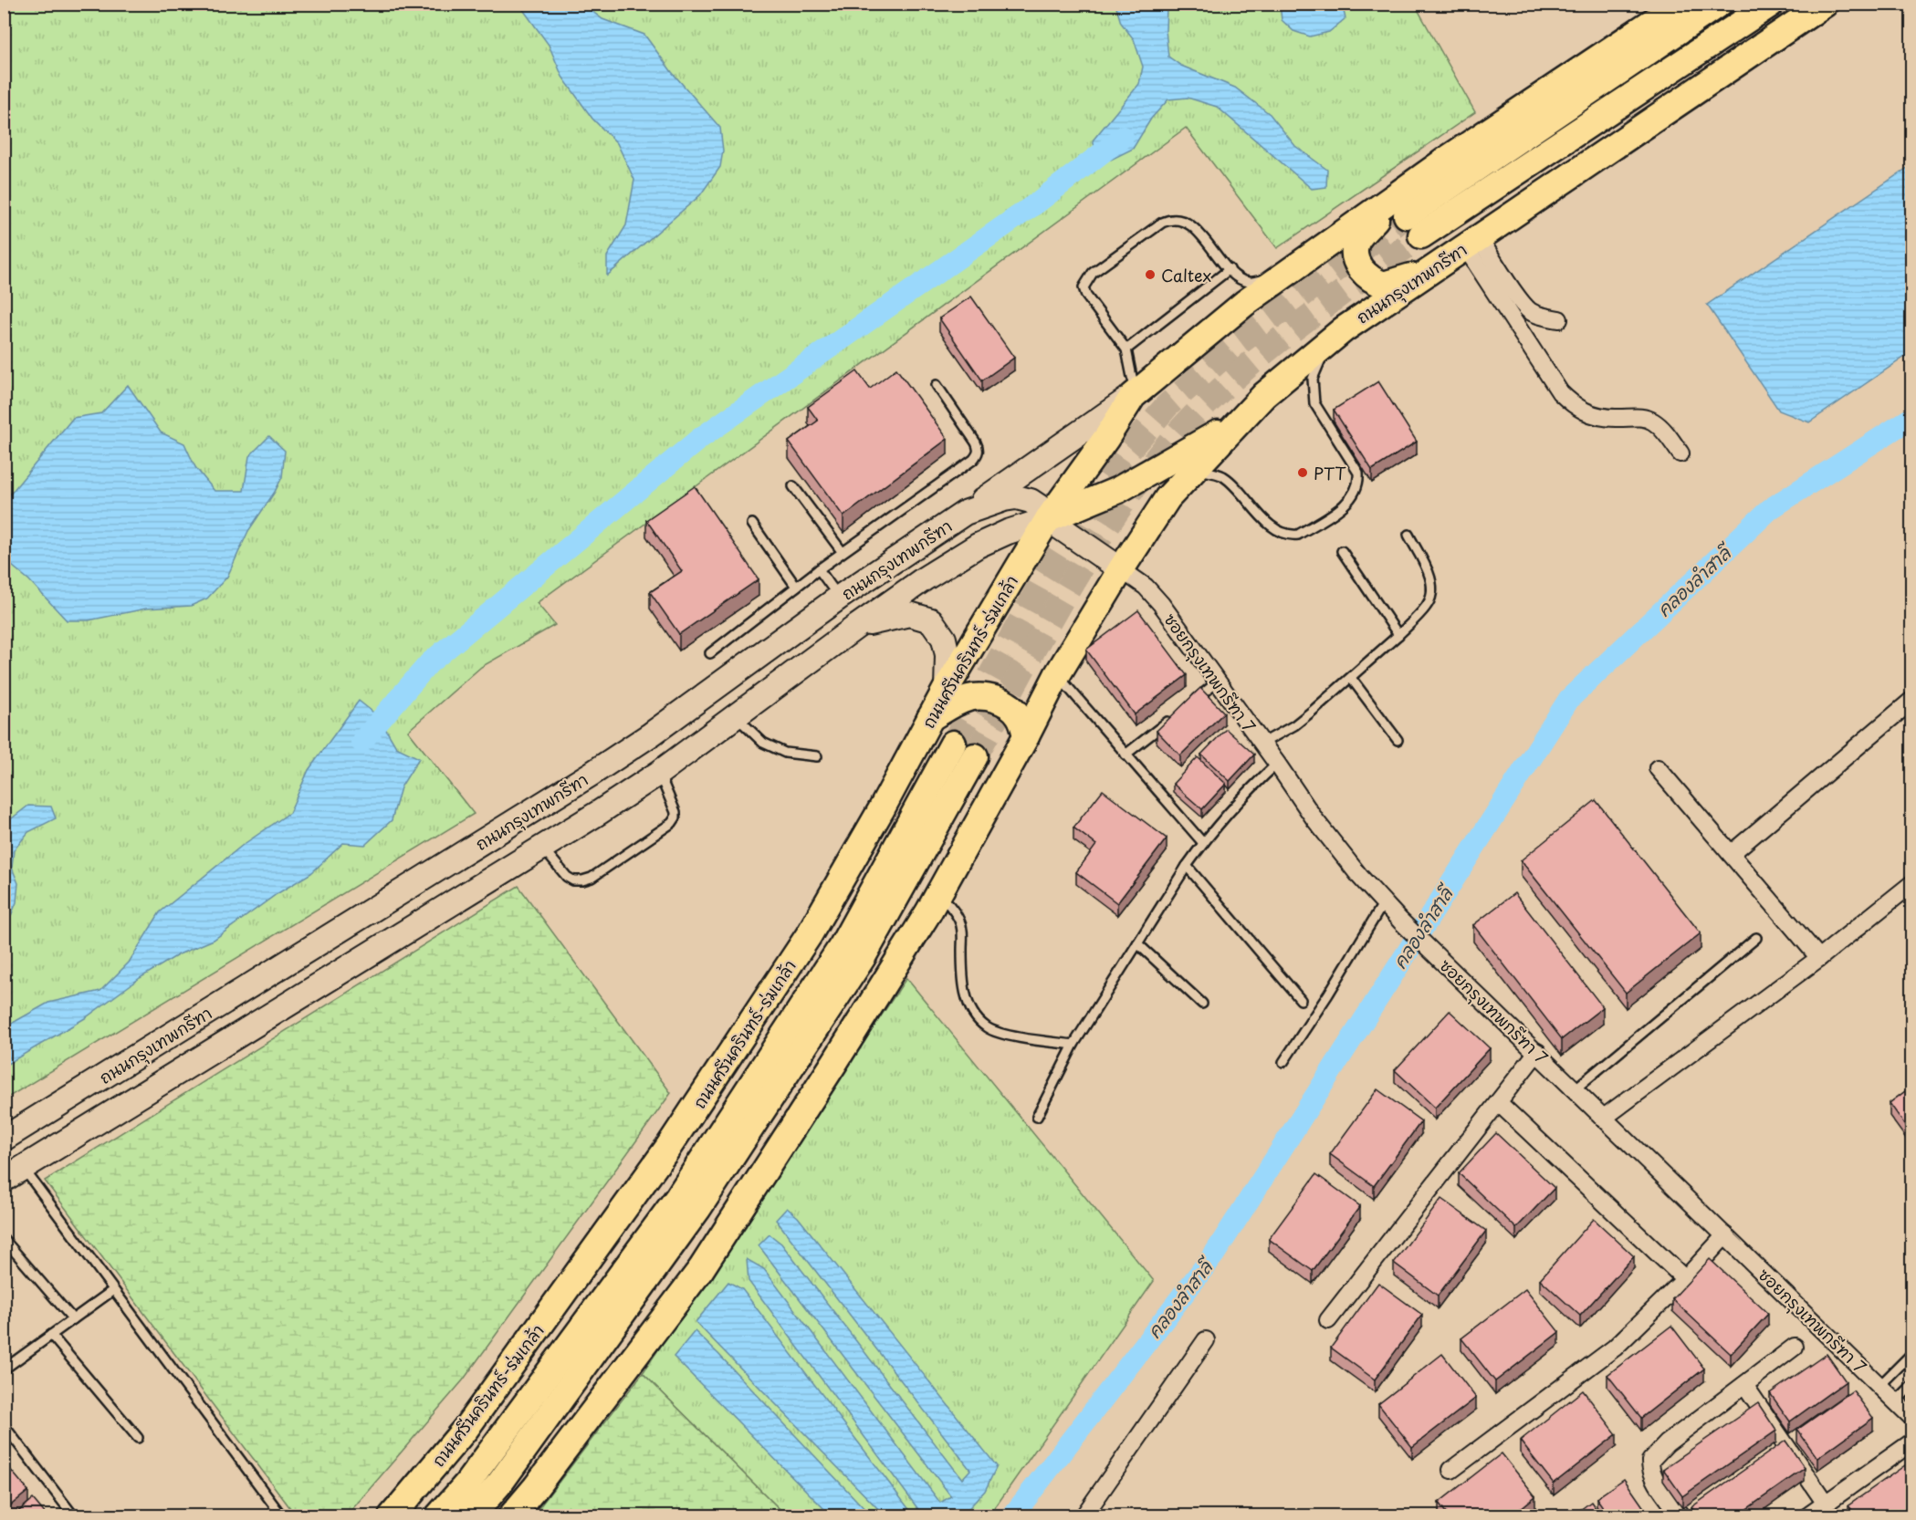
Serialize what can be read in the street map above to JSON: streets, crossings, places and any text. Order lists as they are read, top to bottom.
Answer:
{
  "streets": {
    "main road": ["ถนนกรุงเทพกรีฑา", "ถนนศรีนครินทร์-ร่มเกล้า"],
    "street": ["ซอยกรุงเทพกรีฑา 7"]
  },
  "crossings": [
    ["ถนนกรุงเทพกรีฑา", "ถนนศรีนครินทร์-ร่มเกล้า"],
    ["ถนนกรุงเทพกรีฑา", "ซอยกรุงเทพกรีฑา 7"]
  ],
  "water": ["คลองลำสาลี"],
  "places": ["Caltex", "PTT"]
}
